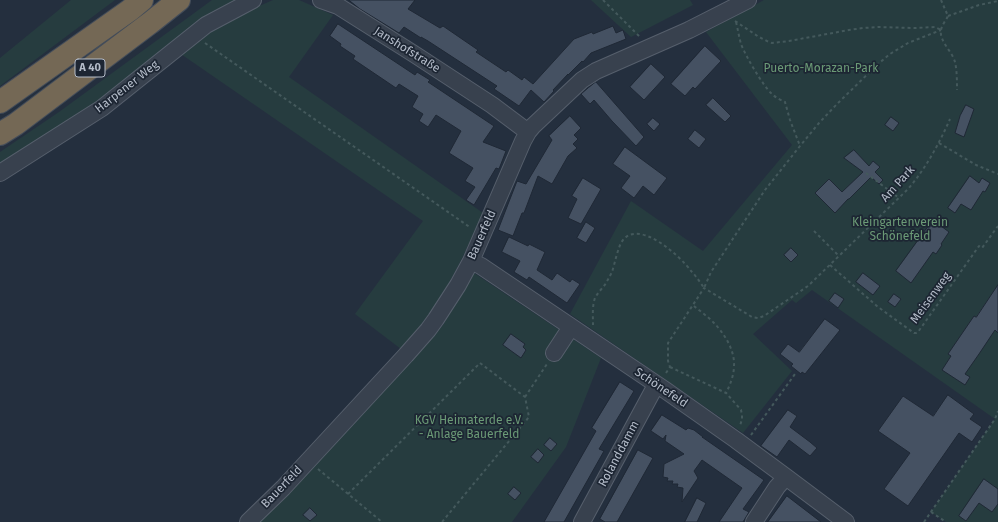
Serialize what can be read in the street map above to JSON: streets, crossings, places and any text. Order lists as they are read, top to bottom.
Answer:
{
  "streets": {
    "highway": ["A 40"],
    "street": [
      "Janshofstraße",
      "Harpener Weg",
      "Bauerfeld",
      "Schönefeld",
      "Rolanddamm"
    ],
    "path": ["Am Park", "Meisenweg"]
  },
  "crossings": [
    ["Janshofstraße", "Bauerfeld"],
    ["Am Park", "Meisenweg"],
    ["Bauerfeld", "Schönefeld"],
    ["Schönefeld", "Rolanddamm"]
  ],
  "parks": ["Puerto-Morazan-Park", "Kleingartenverein Schönefeld", "KGV Heimaterde e.V. - Anlage Bauerfeld"]
}
